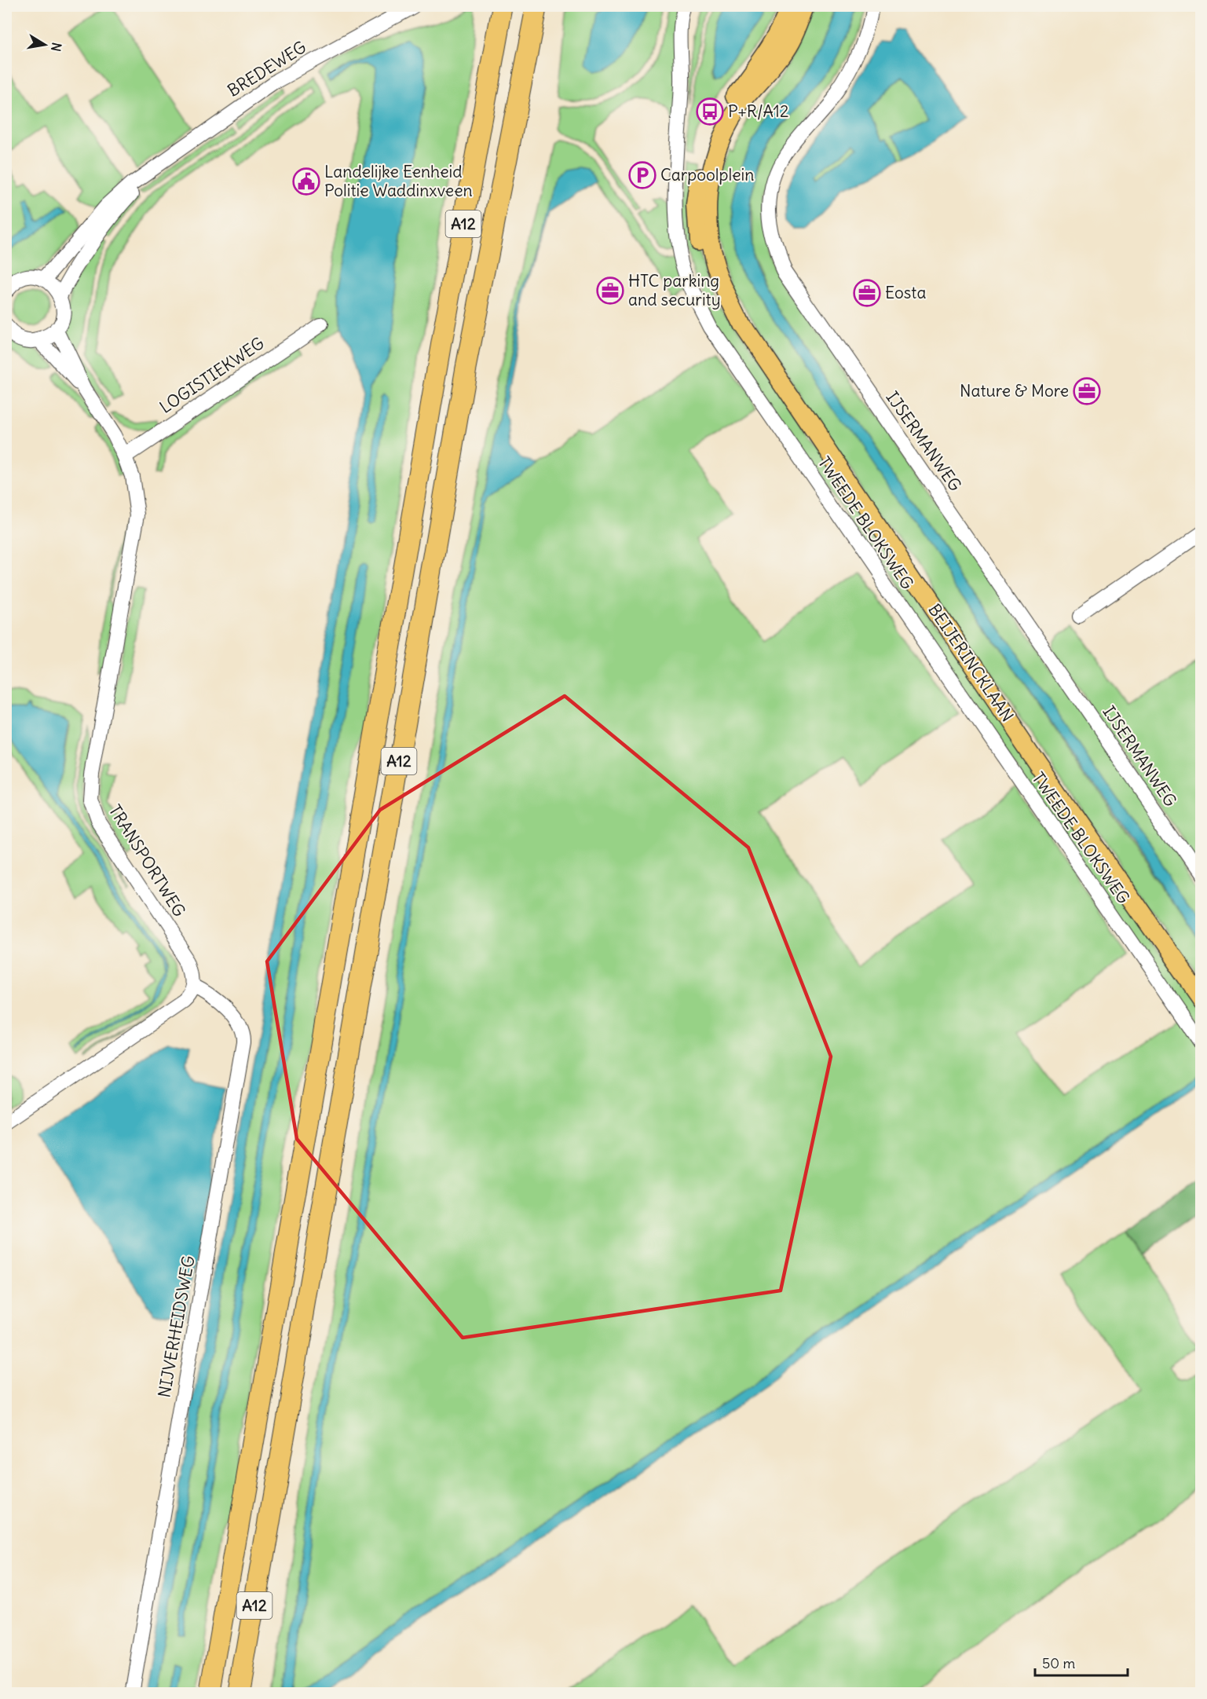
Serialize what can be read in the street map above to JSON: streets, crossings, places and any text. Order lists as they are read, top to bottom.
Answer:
{
  "streets": {
    "highway": ["A12"],
    "main road": ["BEIJERINCKLAAN"],
    "street": [
      "BREDEWEG",
      "LOGISTIEKWEG",
      "IJSERMANWEG",
      "TWEEDE BLOKSWEG",
      "TRANSPORTWEG",
      "NIJVERHEIDSWEG"
    ]
  },
  "crossings": [
    ["LOGISTIEKWEG", "TRANSPORTWEG"],
    ["TRANSPORTWEG", "NIJVERHEIDSWEG"]
  ],
  "places": {
    "bus stop": ["P+R/A12"],
    "parking": ["Carpoolplein"],
    "public building": ["Landelijke Eenheid Politie Waddinxveen"],
    "office": ["HTC parking and security", "Eosta", "Nature & More"]
  },
  "scale_bar": "50 m",
  "north": "right"
}
